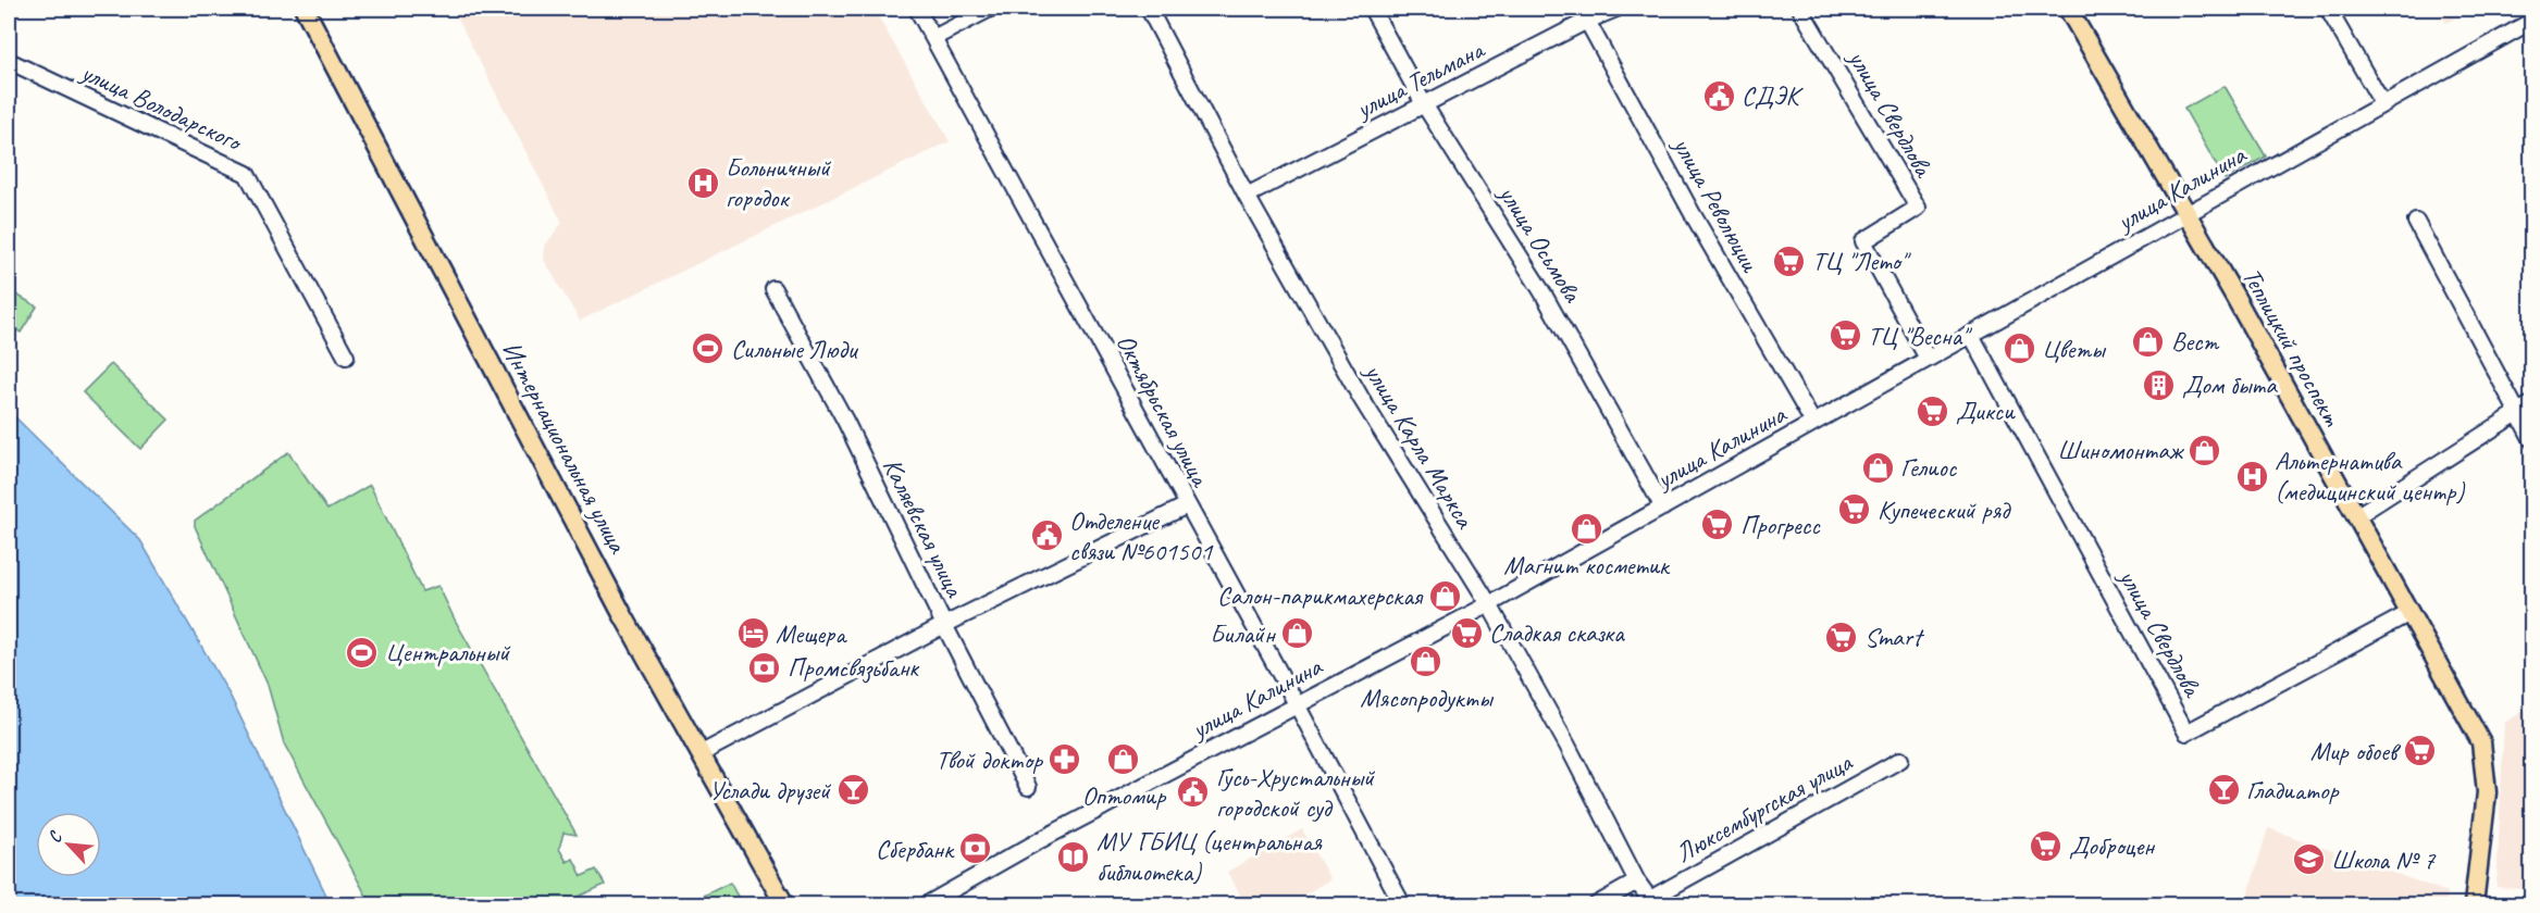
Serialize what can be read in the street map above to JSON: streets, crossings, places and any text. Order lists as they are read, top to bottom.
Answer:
{
  "streets": {
    "main road": ["Теплицкий проспект", "Интернациональная улица"],
    "street": [
      "улица Тельмана",
      "улица Володарского",
      "улица Свердлова",
      "улица Калинина",
      "улица Революции",
      "улица Осьмова",
      "Октябрьская улица",
      "улица Карла Маркса",
      "Каляевская улица",
      "Люксембургская улица"
    ]
  },
  "crossings": [
    ["улица Тельмана", "улица Революции"],
    ["улица Тельмана", "улица Осьмова"],
    ["улица Тельмана", "улица Карла Маркса"],
    ["улица Свердлова", "улица Калинина"],
    ["улица Свердлова", "Теплицкий проспект"],
    ["улица Калинина", "улица Революции"],
    ["улица Калинина", "улица Осьмова"],
    ["улица Калинина", "Теплицкий проспект"],
    ["улица Калинина", "Октябрьская улица"],
    ["улица Калинина", "улица Карла Маркса"],
    ["улица Карла Маркса", "Люксембургская улица"]
  ],
  "places": {
    "public building": ["СДЭК", "Отделение связи №601501", "Гусь-Хрустальный городской суд"],
    "hospital": ["Больничный городок", "Альтернатива (медицинский центр)"],
    "supermarket": [
      "ТЦ \"Лето\"",
      "ТЦ \"Весна\"",
      "Дикси",
      "Купеческий ряд",
      "Прогресс",
      "Сладкая сказка",
      "Smart",
      "Мир обоев",
      "Доброцен"
    ],
    "shop": [
      "Вест",
      "Цветы",
      "Шиномонтаж",
      "Гелиос",
      "Магнит косметик",
      "Салон-парикмахерская",
      "Билайн",
      "Мясопродукты",
      "Оптомир"
    ],
    "sports": ["Сильные Люди", "Центральный"],
    "building": ["Дом быта"],
    "hotel": ["Мещера"],
    "bank": ["Промсвязьбанк", "Сбербанк"],
    "pharmacy": ["Твой доктор"],
    "bar": ["Услади друзей", "Гладиатор"],
    "library": ["МУ ГБИЦ (центральная библиотека)"],
    "school or university": ["Школа № 7"]
  },
  "north": "top left"
}
